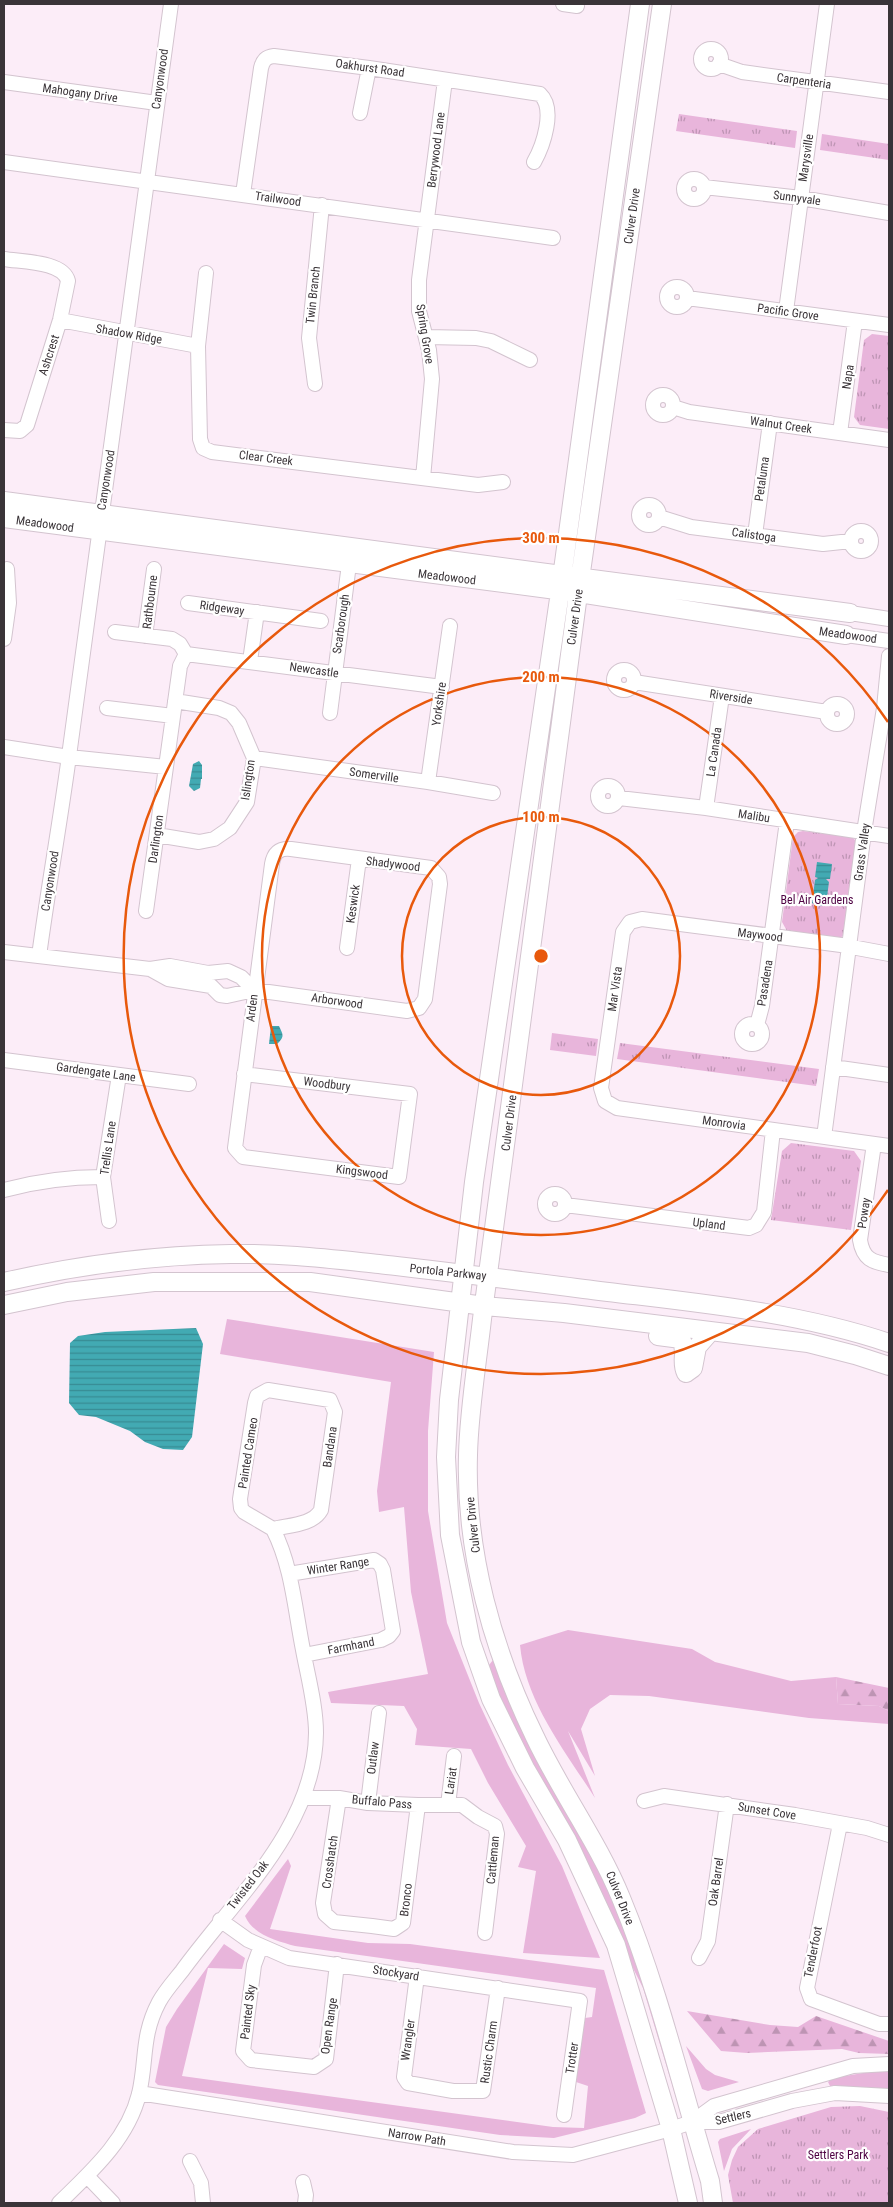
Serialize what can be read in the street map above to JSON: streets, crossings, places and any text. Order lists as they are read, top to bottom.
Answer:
{
  "streets": {
    "main road": ["Culver Drive", "Meadowood", "Portola Parkway"],
    "street": [
      "Oakhurst Road",
      "Canyonwood",
      "Carpenteria",
      "Mahogany Drive",
      "Berrywood Lane",
      "Marysville",
      "Sunnyvale",
      "Trailwood",
      "Twin Branch",
      "Pacific Grove",
      "Shadow Ridge",
      "Spring Grove",
      "Ashcrest",
      "Napa",
      "Walnut Creek",
      "Clear Creek",
      "Petaluma",
      "Calistoga",
      "Rathbourne",
      "Ridgeway",
      "Scarborough",
      "Newcastle",
      "Riverside",
      "Yorkshire",
      "La Canada",
      "Somerville",
      "Islington",
      "Malibu",
      "Darlington",
      "Grass Valley",
      "Shadywood",
      "Keswick",
      "Maywood",
      "Pasadena",
      "Mar Vista",
      "Arborwood",
      "Arden",
      "Gardengate Lane",
      "Woodbury",
      "Monrovia",
      "Trellis Lane",
      "Kingswood",
      "Poway",
      "Upland",
      "Bandana",
      "Painted Cameo",
      "Winter Range",
      "Farmhand",
      "Outlaw",
      "Lariat",
      "Buffalo Pass",
      "Sunset Cove",
      "Cattleman",
      "Crosshatch",
      "Oak Barrel",
      "Twisted Oak",
      "Bronco",
      "Tenderfoot",
      "Stockyard",
      "Painted Sky",
      "Open Range",
      "Wrangler",
      "Rustic Charm",
      "Trotter",
      "Settlers",
      "Narrow Path"
    ]
  },
  "crossings": [
    ["Oakhurst Road", "Berrywood Lane"],
    ["Oakhurst Road", "Trailwood"],
    ["Canyonwood", "Mahogany Drive"],
    ["Canyonwood", "Trailwood"],
    ["Canyonwood", "Shadow Ridge"],
    ["Canyonwood", "Meadowood"],
    ["Canyonwood", "Arborwood"],
    ["Carpenteria", "Marysville"],
    ["Berrywood Lane", "Trailwood"],
    ["Berrywood Lane", "Spring Grove"],
    ["Marysville", "Sunnyvale"],
    ["Marysville", "Pacific Grove"],
    ["Trailwood", "Twin Branch"],
    ["Trailwood", "Spring Grove"],
    ["Culver Drive", "Meadowood"],
    ["Culver Drive", "Portola Parkway"],
    ["Culver Drive", "Settlers"],
    ["Culver Drive", "Narrow Path"],
    ["Pacific Grove", "Napa"],
    ["Shadow Ridge", "Ashcrest"],
    ["Shadow Ridge", "Clear Creek"],
    ["Spring Grove", "Clear Creek"],
    ["Napa", "Walnut Creek"],
    ["Walnut Creek", "Petaluma"],
    ["Petaluma", "Calistoga"],
    ["Meadowood", "Scarborough"],
    ["Rathbourne", "Newcastle"],
    ["Rathbourne", "Darlington"],
    ["Ridgeway", "Newcastle"],
    ["Scarborough", "Newcastle"],
    ["Newcastle", "Yorkshire"],
    ["Newcastle", "Darlington"],
    ["Riverside", "La Canada"],
    ["Yorkshire", "Somerville"],
    ["La Canada", "Malibu"],
    ["Somerville", "Islington"],
    ["Islington", "Darlington"],
    ["Malibu", "Grass Valley"],
    ["Malibu", "Pasadena"],
    ["Grass Valley", "Maywood"],
    ["Grass Valley", "Monrovia"],
    ["Shadywood", "Keswick"],
    ["Shadywood", "Arborwood"],
    ["Shadywood", "Arden"],
    ["Maywood", "Pasadena"],
    ["Maywood", "Mar Vista"],
    ["Mar Vista", "Monrovia"],
    ["Arborwood", "Arden"],
    ["Arden", "Woodbury"],
    ["Arden", "Kingswood"],
    ["Gardengate Lane", "Trellis Lane"],
    ["Woodbury", "Kingswood"],
    ["Monrovia", "Poway"],
    ["Monrovia", "Upland"],
    ["Bandana", "Painted Cameo"],
    ["Bandana", "Twisted Oak"],
    ["Painted Cameo", "Twisted Oak"],
    ["Winter Range", "Farmhand"],
    ["Winter Range", "Twisted Oak"],
    ["Farmhand", "Twisted Oak"],
    ["Outlaw", "Buffalo Pass"],
    ["Lariat", "Buffalo Pass"],
    ["Buffalo Pass", "Cattleman"],
    ["Buffalo Pass", "Crosshatch"],
    ["Buffalo Pass", "Twisted Oak"],
    ["Buffalo Pass", "Bronco"],
    ["Sunset Cove", "Oak Barrel"],
    ["Sunset Cove", "Tenderfoot"],
    ["Crosshatch", "Bronco"],
    ["Twisted Oak", "Stockyard"],
    ["Twisted Oak", "Narrow Path"],
    ["Stockyard", "Painted Sky"],
    ["Stockyard", "Open Range"],
    ["Stockyard", "Wrangler"],
    ["Stockyard", "Rustic Charm"],
    ["Stockyard", "Trotter"],
    ["Painted Sky", "Open Range"],
    ["Wrangler", "Rustic Charm"],
    ["Settlers", "Narrow Path"]
  ],
  "parks": ["Bel Air Gardens", "Settlers Park"],
  "rings": ["300 m", "200 m", "100 m"]
}
